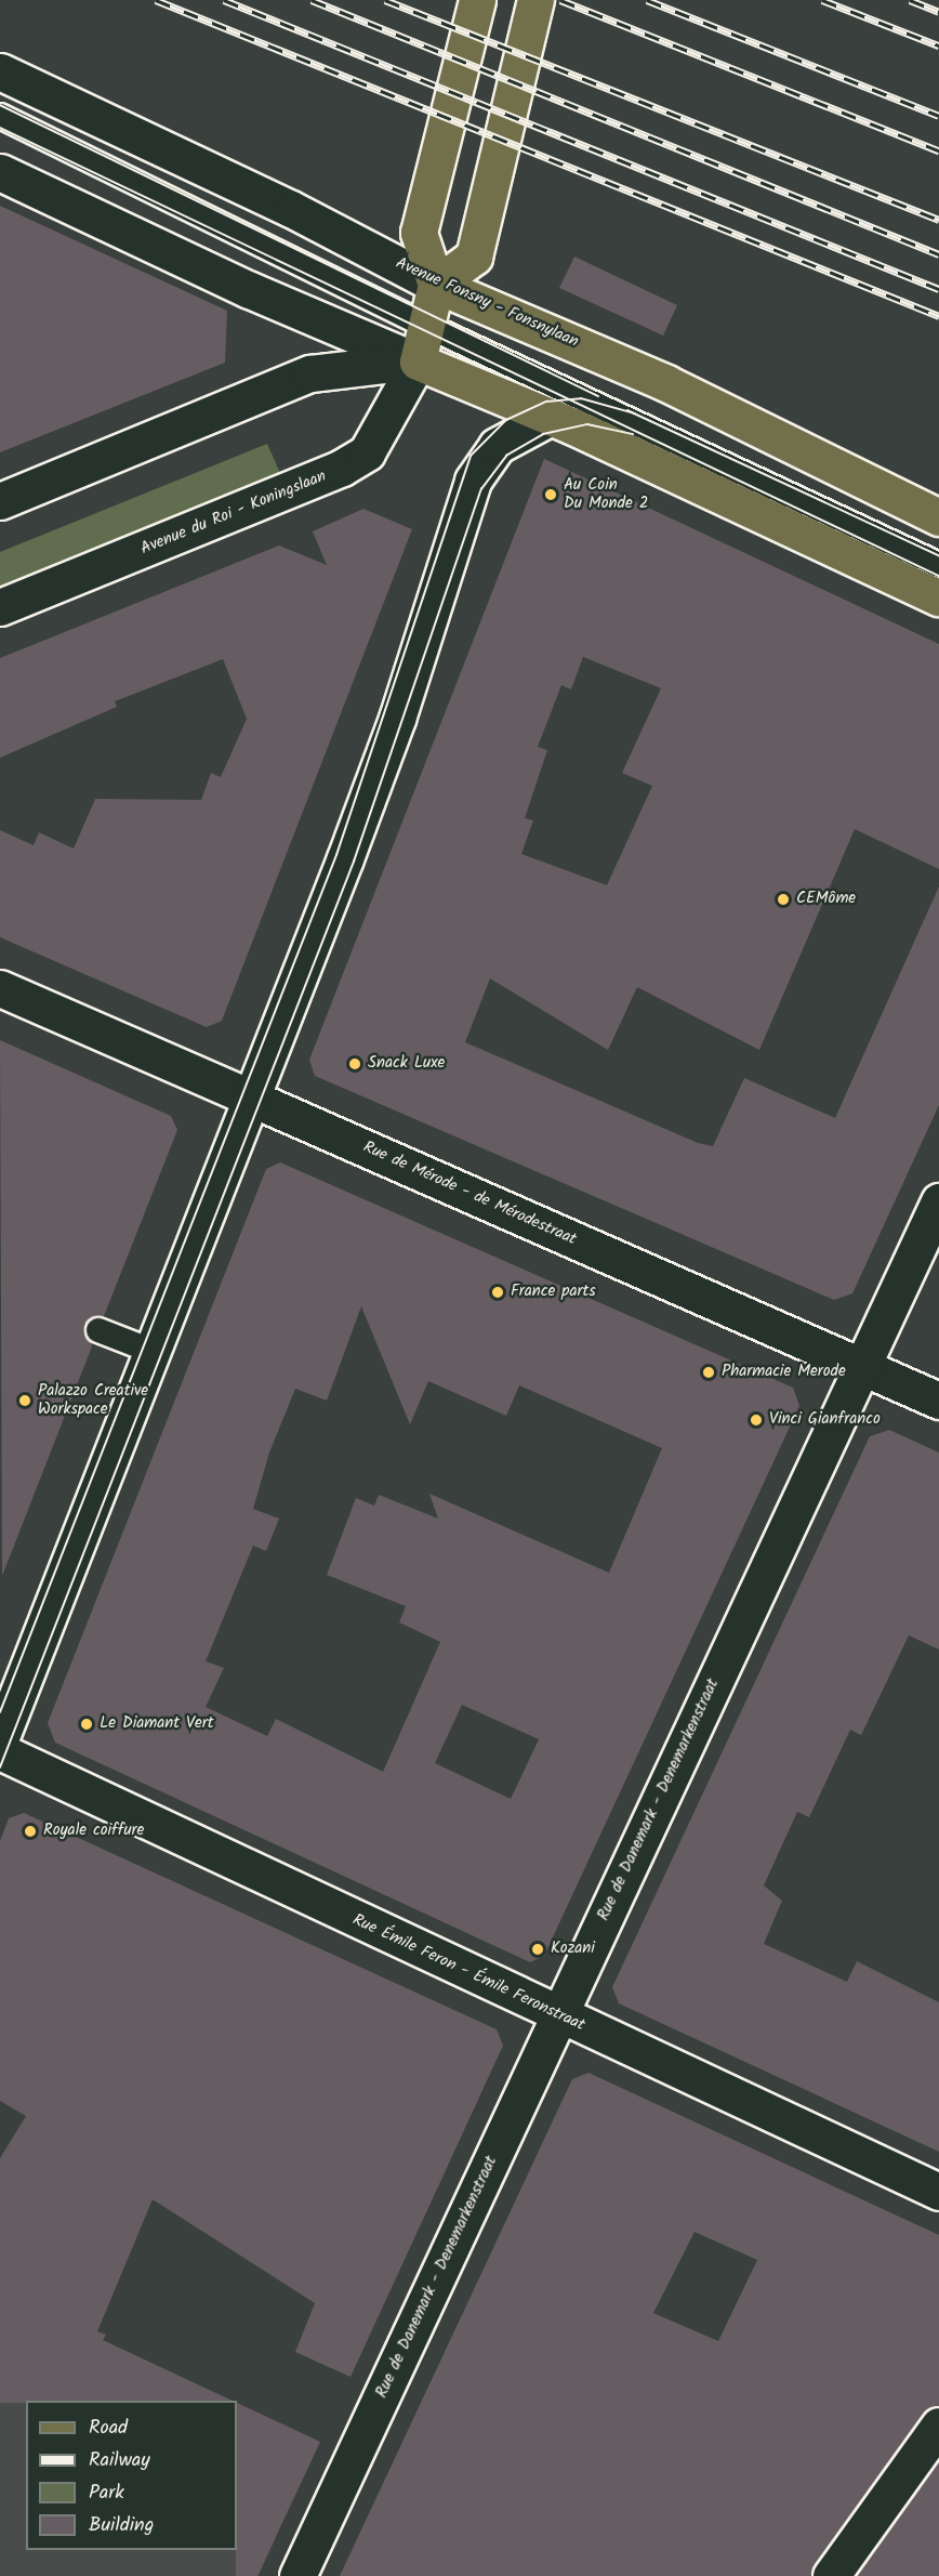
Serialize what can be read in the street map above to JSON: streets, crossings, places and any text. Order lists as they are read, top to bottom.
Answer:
{
  "streets": {
    "main road": ["Avenue Fonsny - Fonsnylaan", "Avenue du Roi - Koningslaan"],
    "street": ["Rue de Mérode - de Mérodestraat", "Rue de Danemark - Denemarkenstraat", "Rue Émile Feron - Émile Feronstraat"]
  },
  "crossings": [
    ["Avenue Fonsny - Fonsnylaan", "Avenue du Roi - Koningslaan"],
    ["Rue de Mérode - de Mérodestraat", "Rue de Danemark - Denemarkenstraat"],
    ["Rue de Danemark - Denemarkenstraat", "Rue Émile Feron - Émile Feronstraat"]
  ],
  "places": [
    "Au Coin Du Monde 2",
    "CEMôme",
    "Snack Luxe",
    "France parts",
    "Pharmacie Merode",
    "Palazzo Creative Workspace",
    "Vinci Gianfranco",
    "Le Diamant Vert",
    "Royale coiffure",
    "Kozani"
  ],
  "legend": [
    "Road",
    "Railway",
    "Park",
    "Building"
  ]
}
